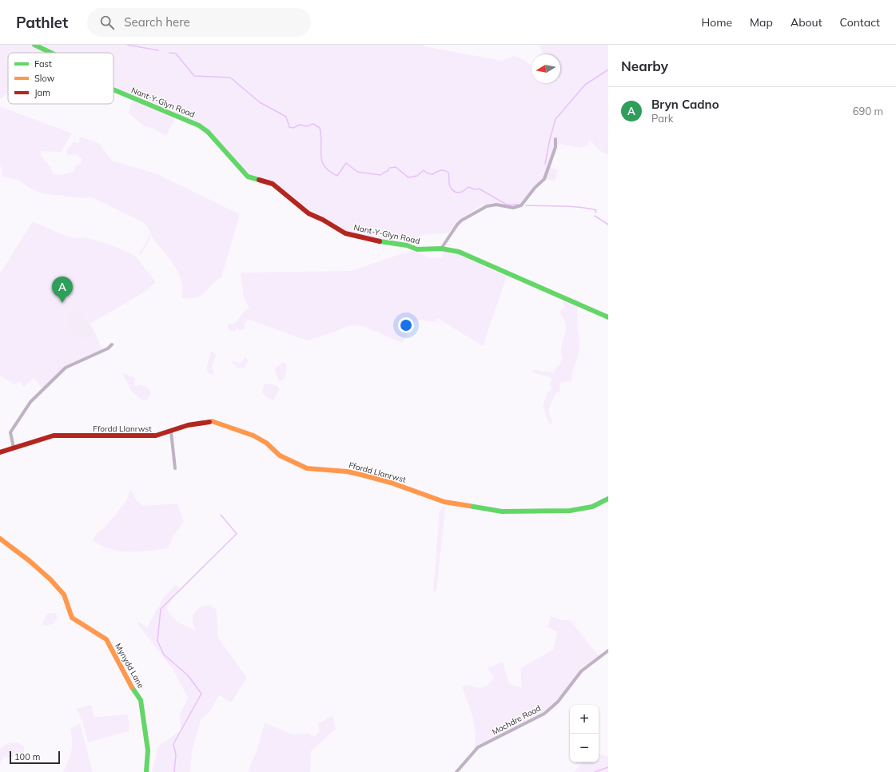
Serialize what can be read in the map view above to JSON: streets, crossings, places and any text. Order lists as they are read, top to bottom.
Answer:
{
  "streets": {
    "street": [
      "Nant-Y-Glyn Road",
      "Ffordd Llanrwst",
      "Mynydd Lane",
      "Mochdre Road"
    ]
  },
  "legend": ["Fast", "Slow", "Jam"],
  "scale_bar": "100 m",
  "north": "left",
  "page": {
    "header": "Pathlet",
    "search": "Search here",
    "nav": [
      "Home",
      "Map",
      "About",
      "Contact"
    ],
    "heading": "Nearby",
    "list": [
      {
        "mark": "A",
        "name": "Bryn Cadno",
        "note": "Park",
        "value": "690 m"
      }
    ],
    "pins": "A",
    "map_buttons": ["+", "−"],
    "scale": "100 m"
  }
}
